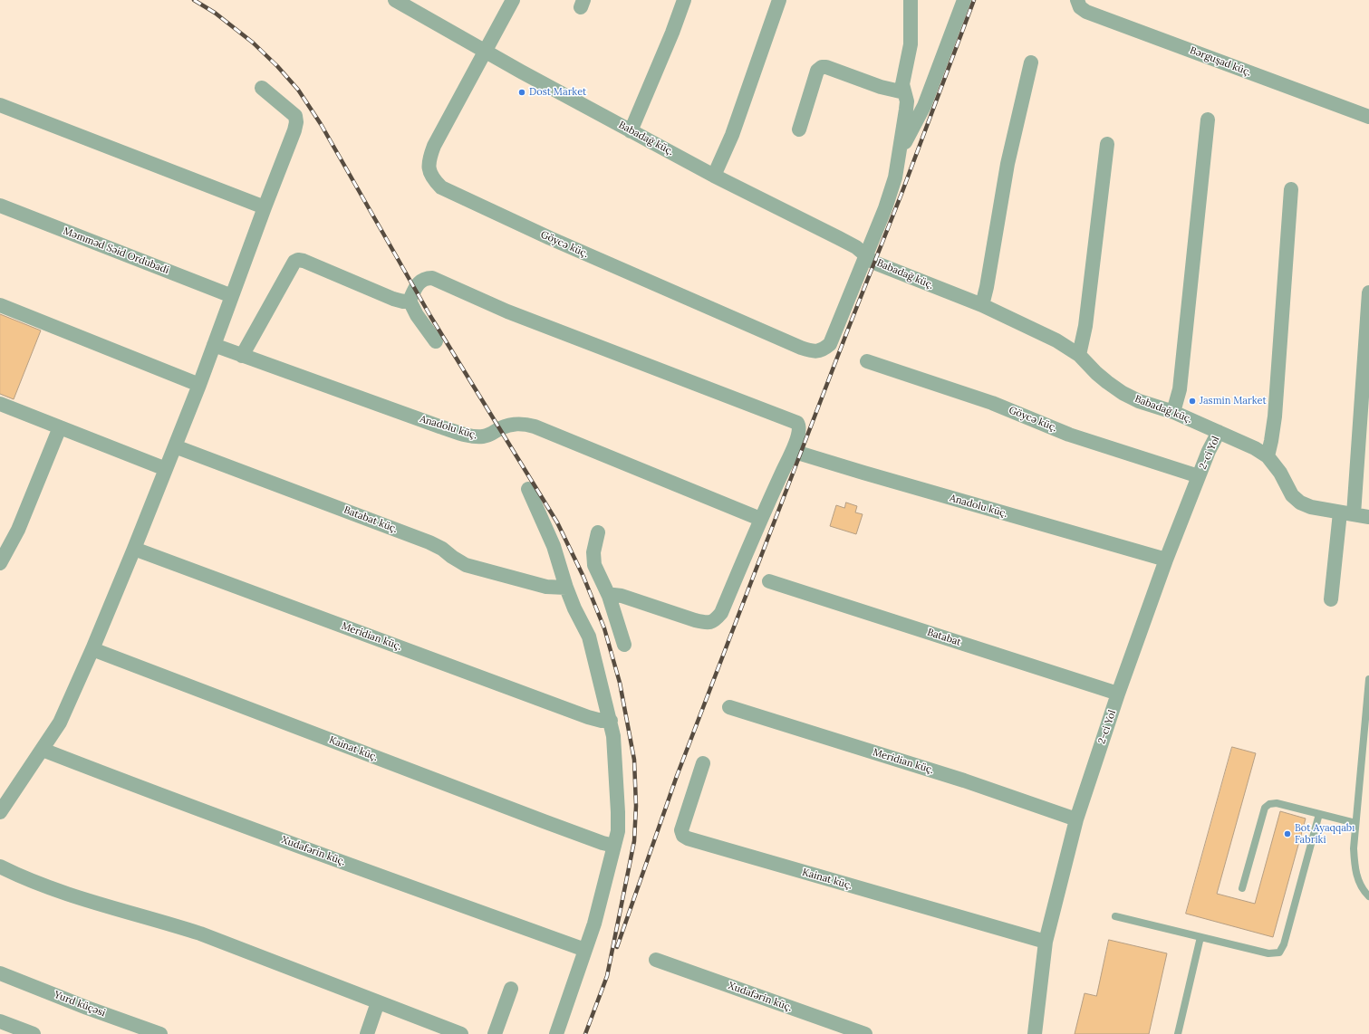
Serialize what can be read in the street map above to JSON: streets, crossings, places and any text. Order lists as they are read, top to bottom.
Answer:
{
  "streets": {
    "street": [
      "Bərguşad küç.",
      "Babadağ küç.",
      "Göycə küç.",
      "Məmməd Səid Ordubadi",
      "Anadolu küç.",
      "2-ci Yol",
      "Batabat küç.",
      "Meridian küç.",
      "Batabat",
      "Kainat küç.",
      "Xudafərin küç.",
      "Yurd küçəsi"
    ]
  },
  "crossings": [
    ["Babadağ küç.", "Göycə küç."],
    ["Babadağ küç.", "2-ci Yol"],
    ["Göycə küç.", "2-ci Yol"],
    ["Anadolu küç.", "2-ci Yol"],
    ["2-ci Yol", "Meridian küç."],
    ["2-ci Yol", "Batabat"],
    ["2-ci Yol", "Kainat küç."]
  ],
  "places": ["Dost Market", "Jasmin Market", "Bot Ayaqqabı Fabriki"]
}
